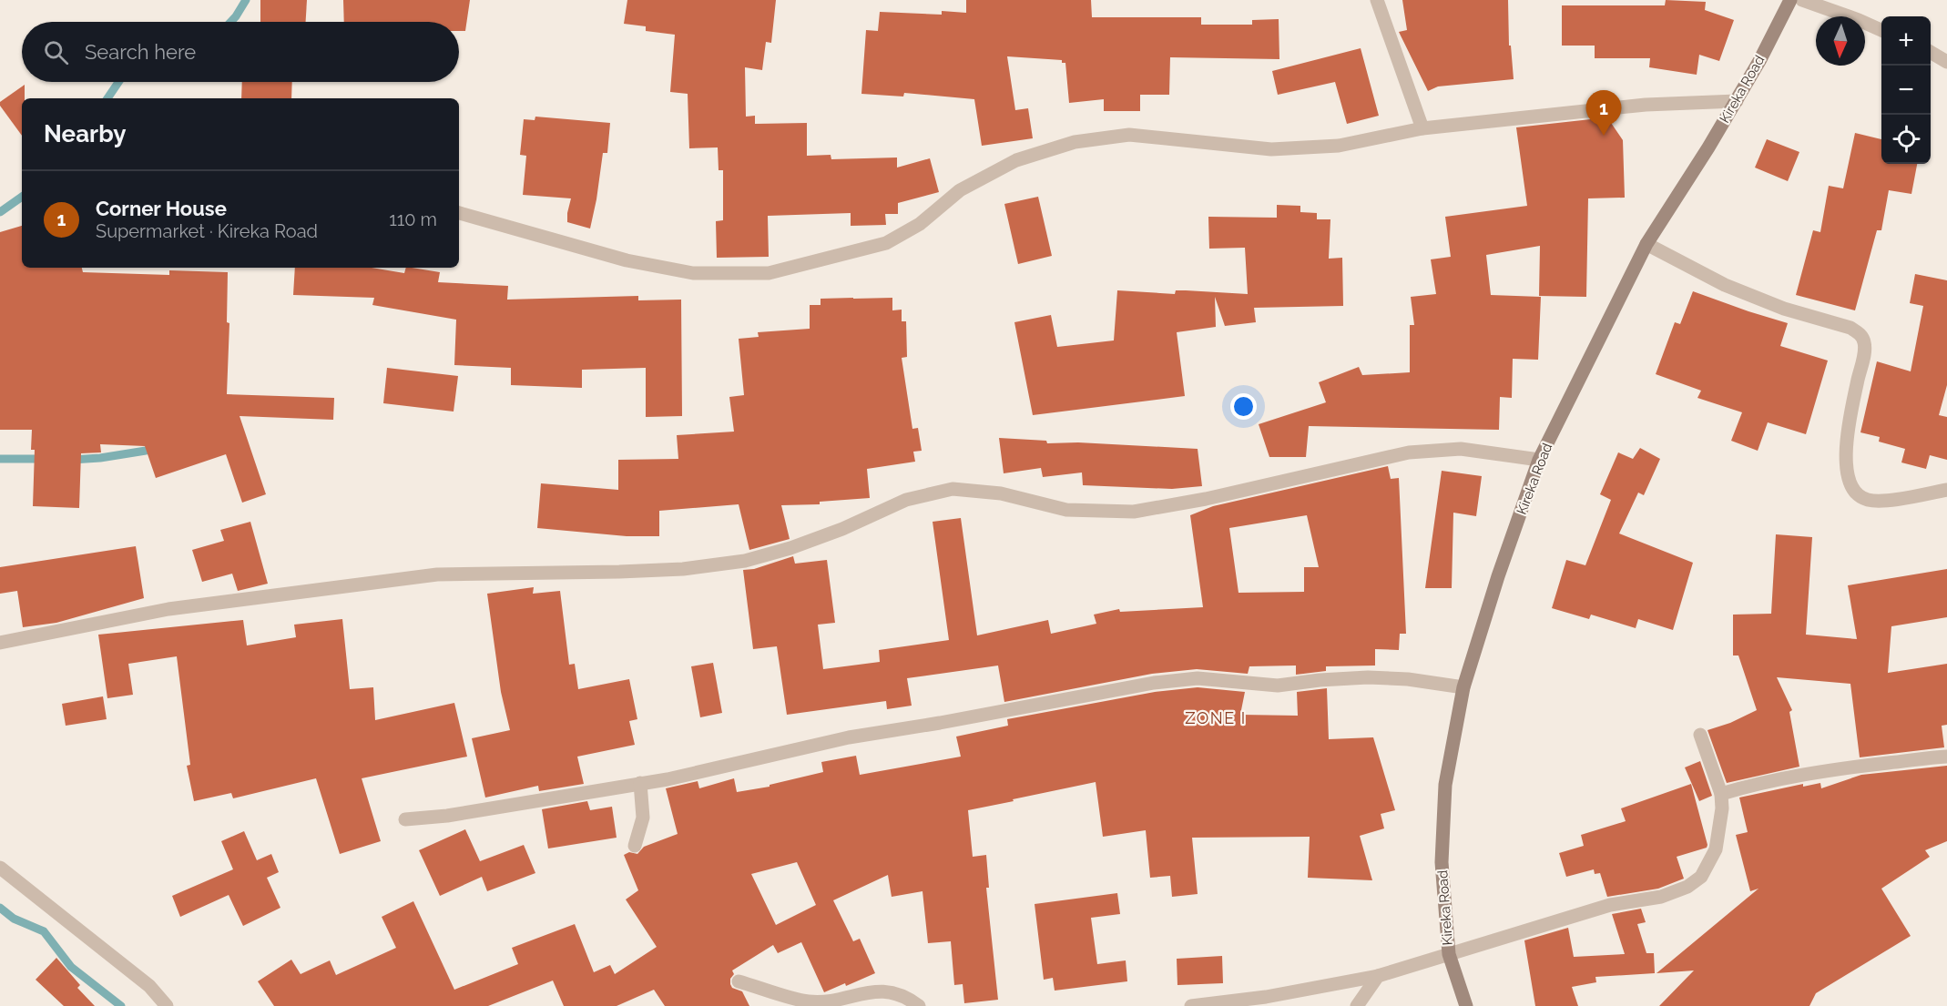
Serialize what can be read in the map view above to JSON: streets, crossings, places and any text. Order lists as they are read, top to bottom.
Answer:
{
  "streets": {
    "main road": ["Kireka Road"]
  },
  "districts": ["ZONE I"],
  "north": "bottom",
  "page": {
    "map_buttons": ["+", "−"],
    "search": "Search here",
    "pins": "1",
    "heading": "Nearby",
    "list": [
      {
        "mark": "1",
        "name": "Corner House",
        "note": "Supermarket · Kireka Road",
        "value": "110 m"
      }
    ]
  }
}
